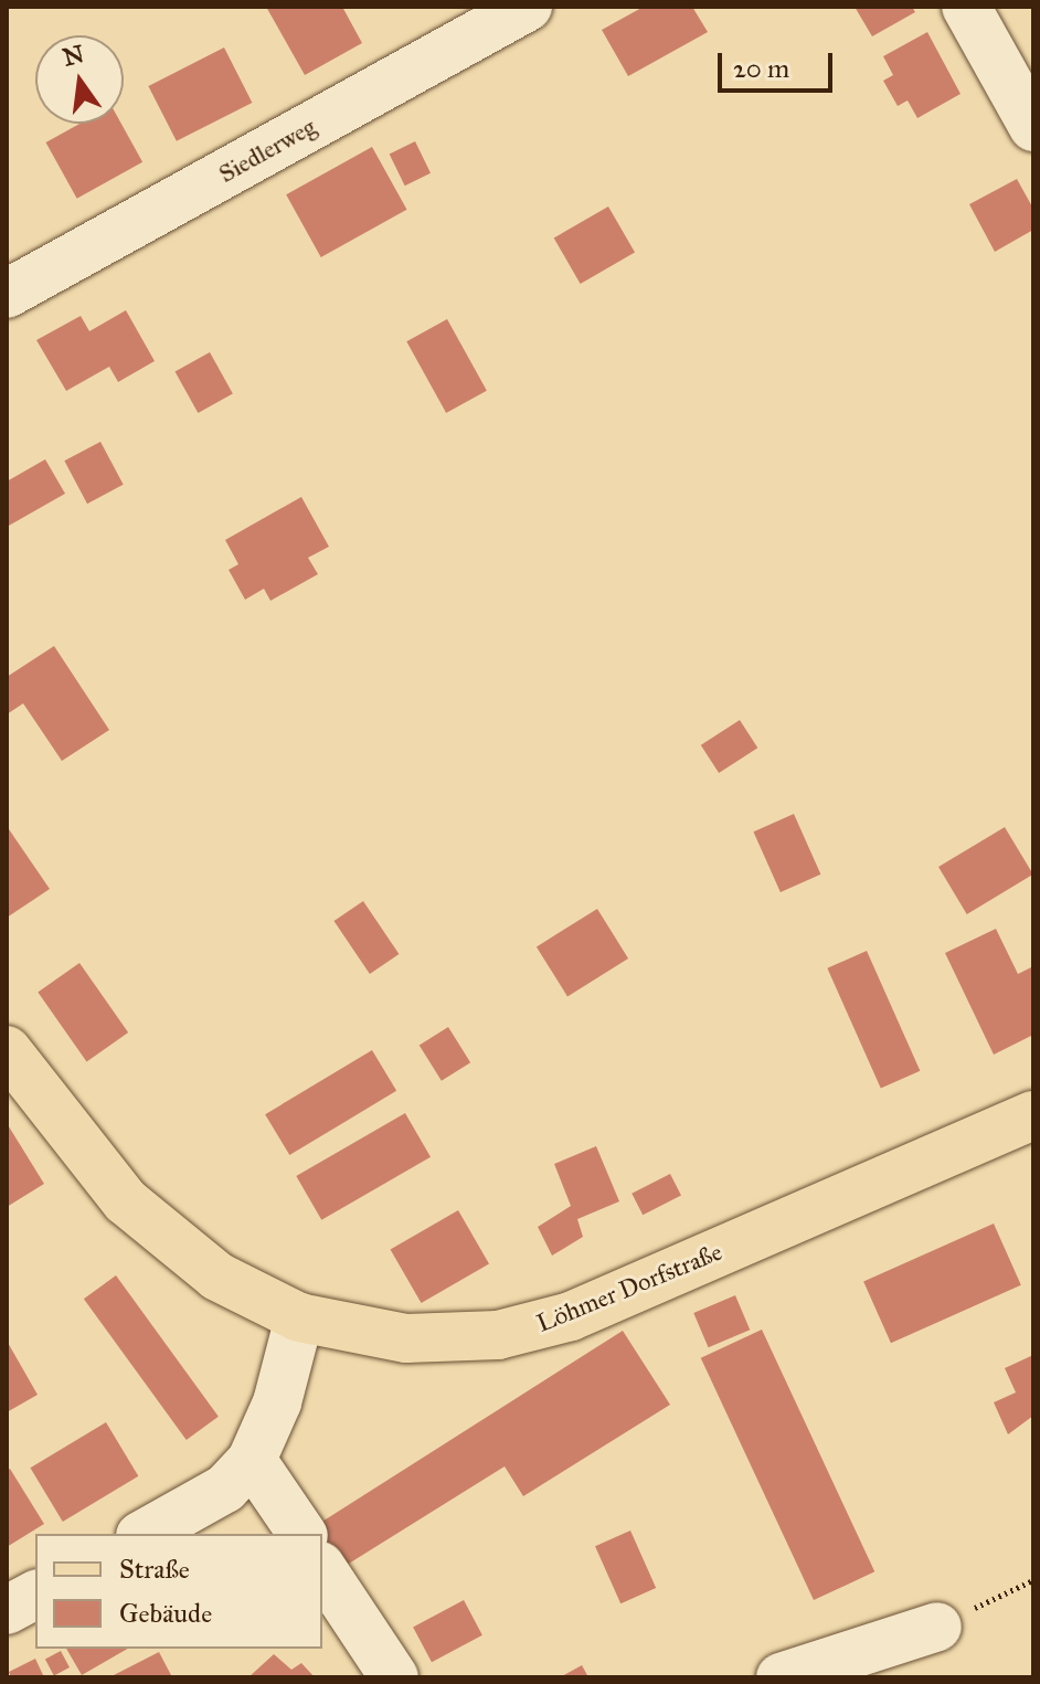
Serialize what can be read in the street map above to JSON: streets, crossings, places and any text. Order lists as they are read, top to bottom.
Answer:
{
  "streets": {
    "main road": ["Löhmer Dorfstraße"],
    "street": ["Siedlerweg"]
  },
  "legend": ["Straße", "Gebäude"],
  "scale_bar": "20 m",
  "north": "top"
}
